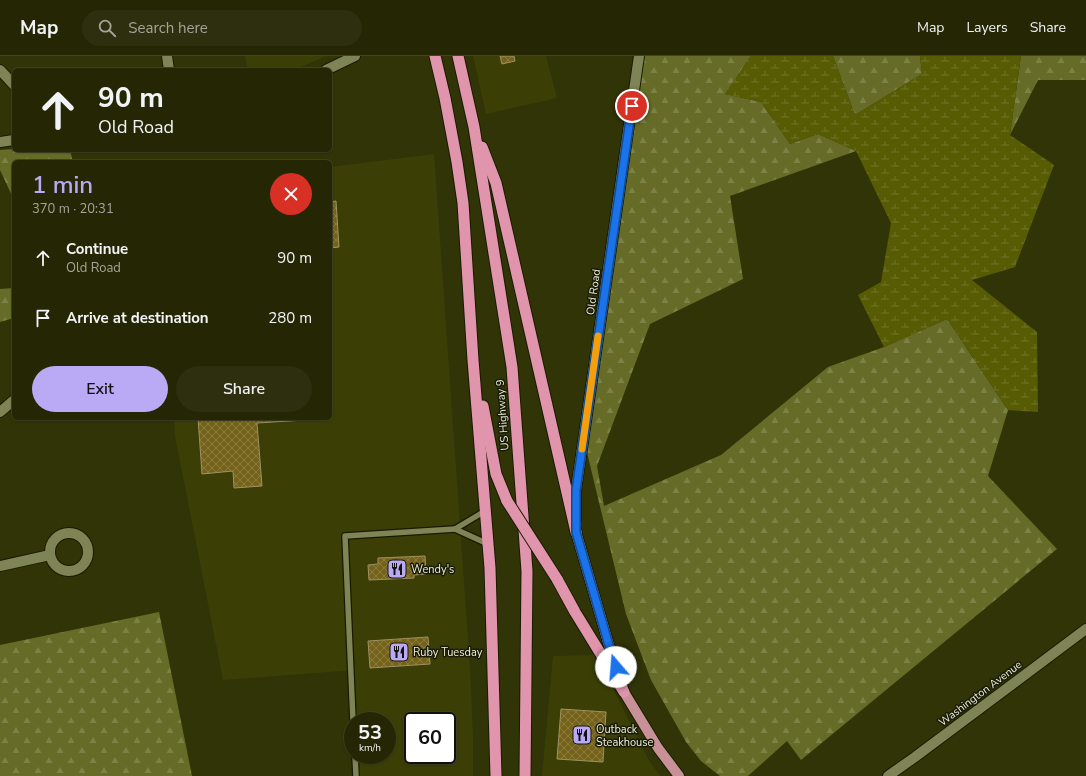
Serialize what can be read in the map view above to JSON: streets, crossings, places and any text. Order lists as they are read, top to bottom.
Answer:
{
  "streets": {
    "highway": ["US Highway 9"],
    "street": ["Old Road", "Washington Avenue"]
  },
  "places": {
    "restaurant": ["Wendy's", "Ruby Tuesday", "Outback Steakhouse"]
  },
  "page": {
    "header": "Map",
    "search": "Search here",
    "nav": ["Map", "Layers", "Share"],
    "turn": ["90 m", "Old Road"],
    "heading": ["1 min", "370 m · 20:31"],
    "list": [
      {
        "name": "Continue",
        "note": "Old Road",
        "value": "90 m"
      },
      {
        "name": "Arrive at destination",
        "value": "280 m"
      }
    ],
    "buttons": ["Exit", "Share"],
    "speed": "53 km/h",
    "limit": "60"
  }
}
